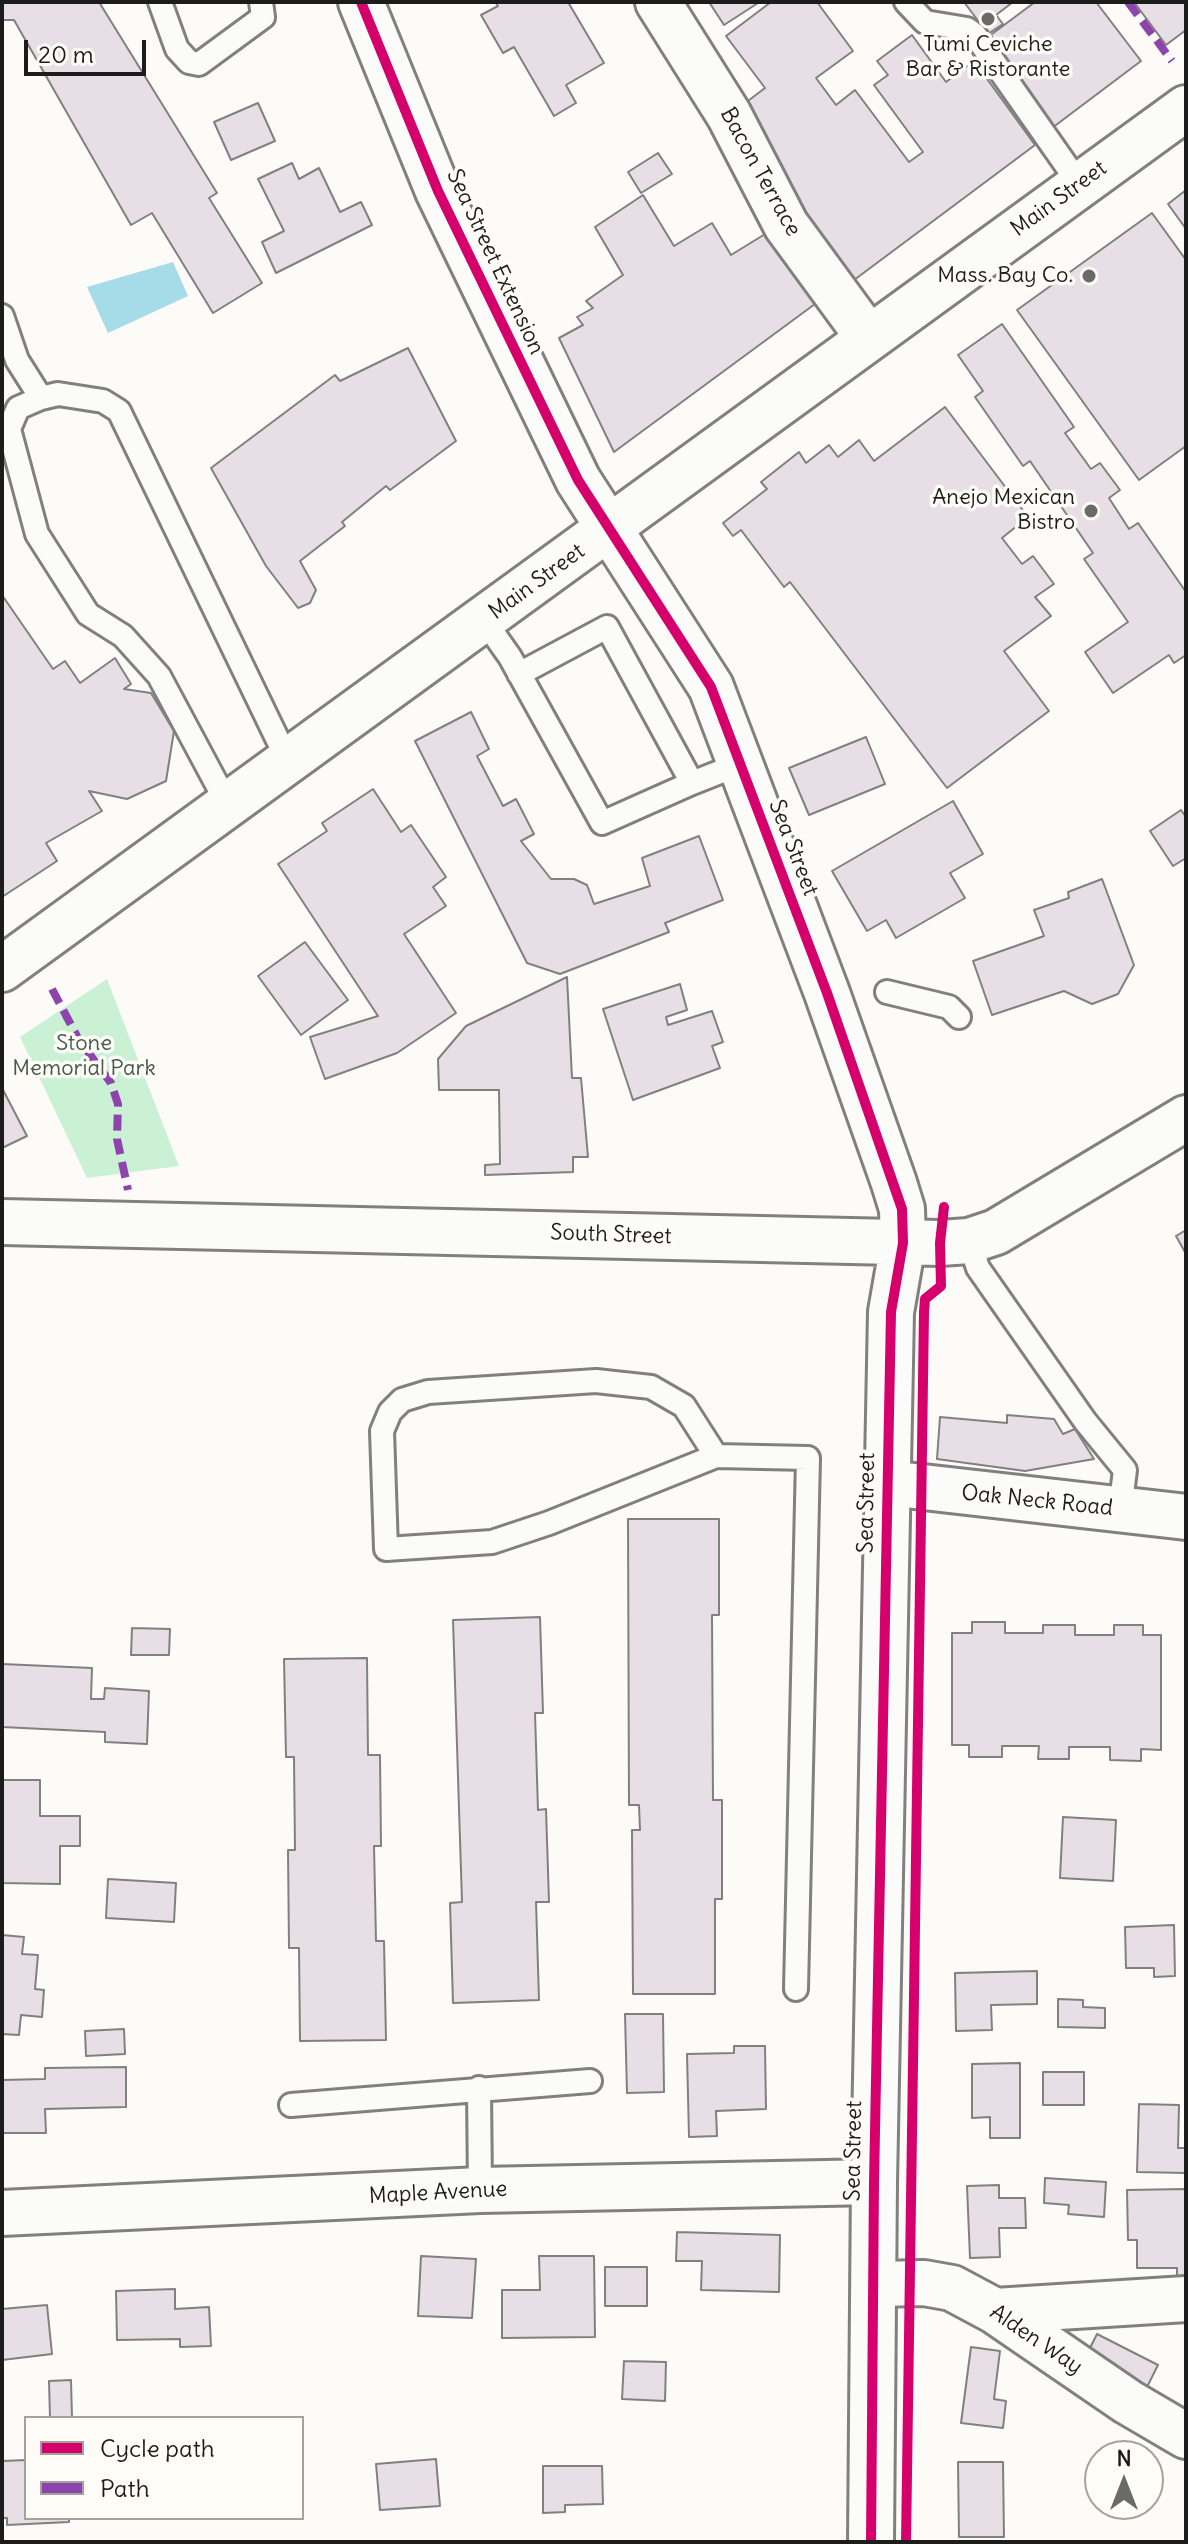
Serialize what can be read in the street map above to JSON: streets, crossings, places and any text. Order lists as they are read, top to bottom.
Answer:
{
  "streets": {
    "street": [
      "Bacon Terrace",
      "Main Street",
      "Sea Street Extension",
      "Sea Street",
      "South Street",
      "Oak Neck Road",
      "Maple Avenue",
      "Alden Way"
    ]
  },
  "crossings": [
    ["Bacon Terrace", "Main Street"],
    ["Main Street", "Sea Street Extension"],
    ["Main Street", "Sea Street"],
    ["Sea Street Extension", "Sea Street"],
    ["Sea Street", "South Street"],
    ["Sea Street", "Oak Neck Road"],
    ["Sea Street", "Maple Avenue"],
    ["Sea Street", "Alden Way"]
  ],
  "parks": ["Stone Memorial Park"],
  "places": ["Tumi Ceviche Bar & Ristorante", "Mass. Bay Co.", "Anejo Mexican Bistro"],
  "legend": ["Cycle path", "Path"],
  "scale_bar": "20 m",
  "north": "top"
}
